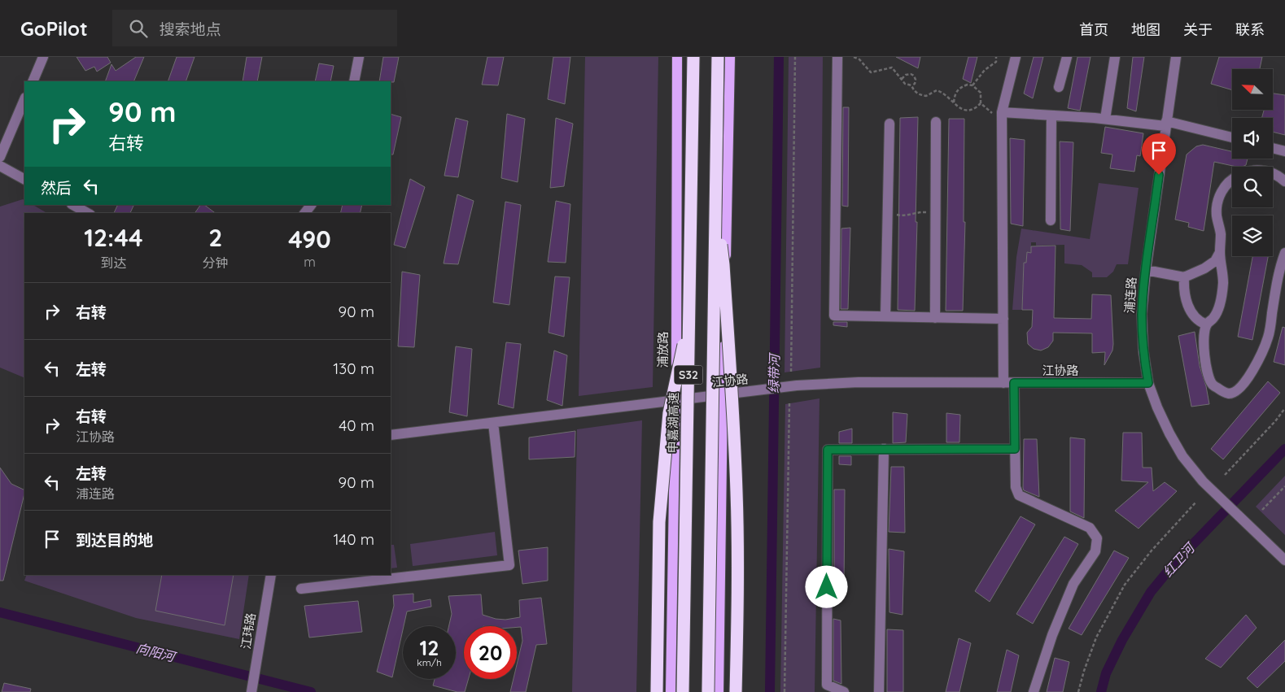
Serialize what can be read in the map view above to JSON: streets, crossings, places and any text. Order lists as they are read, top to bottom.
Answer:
{
  "streets": {
    "highway": ["S32", "申嘉湖高速"],
    "main road": ["浦放路"],
    "street": ["浦连路", "江协路", "江玮路"]
  },
  "crossings": [
    ["浦连路", "江协路"],
    ["浦放路", "江协路"]
  ],
  "water": ["绿带河", "红卫河", "向阳河"],
  "north": "top left",
  "page": {
    "header": "GoPilot",
    "search": "搜索地点",
    "nav": [
      "首页",
      "地图",
      "关于",
      "联系"
    ],
    "turn": ["90 m", "右转"],
    "then": "然后",
    "eta": [
      "12:44",
      "到达",
      "2",
      "分钟",
      "490",
      "m"
    ],
    "list": [
      {
        "name": "右转",
        "value": "90 m"
      },
      {
        "name": "左转",
        "value": "130 m"
      },
      {
        "name": "右转",
        "note": "江协路",
        "value": "40 m"
      },
      {
        "name": "左转",
        "note": "浦连路",
        "value": "90 m"
      },
      {
        "name": "到达目的地",
        "value": "140 m"
      }
    ],
    "speed": "12 km/h",
    "limit": "20"
  }
}
